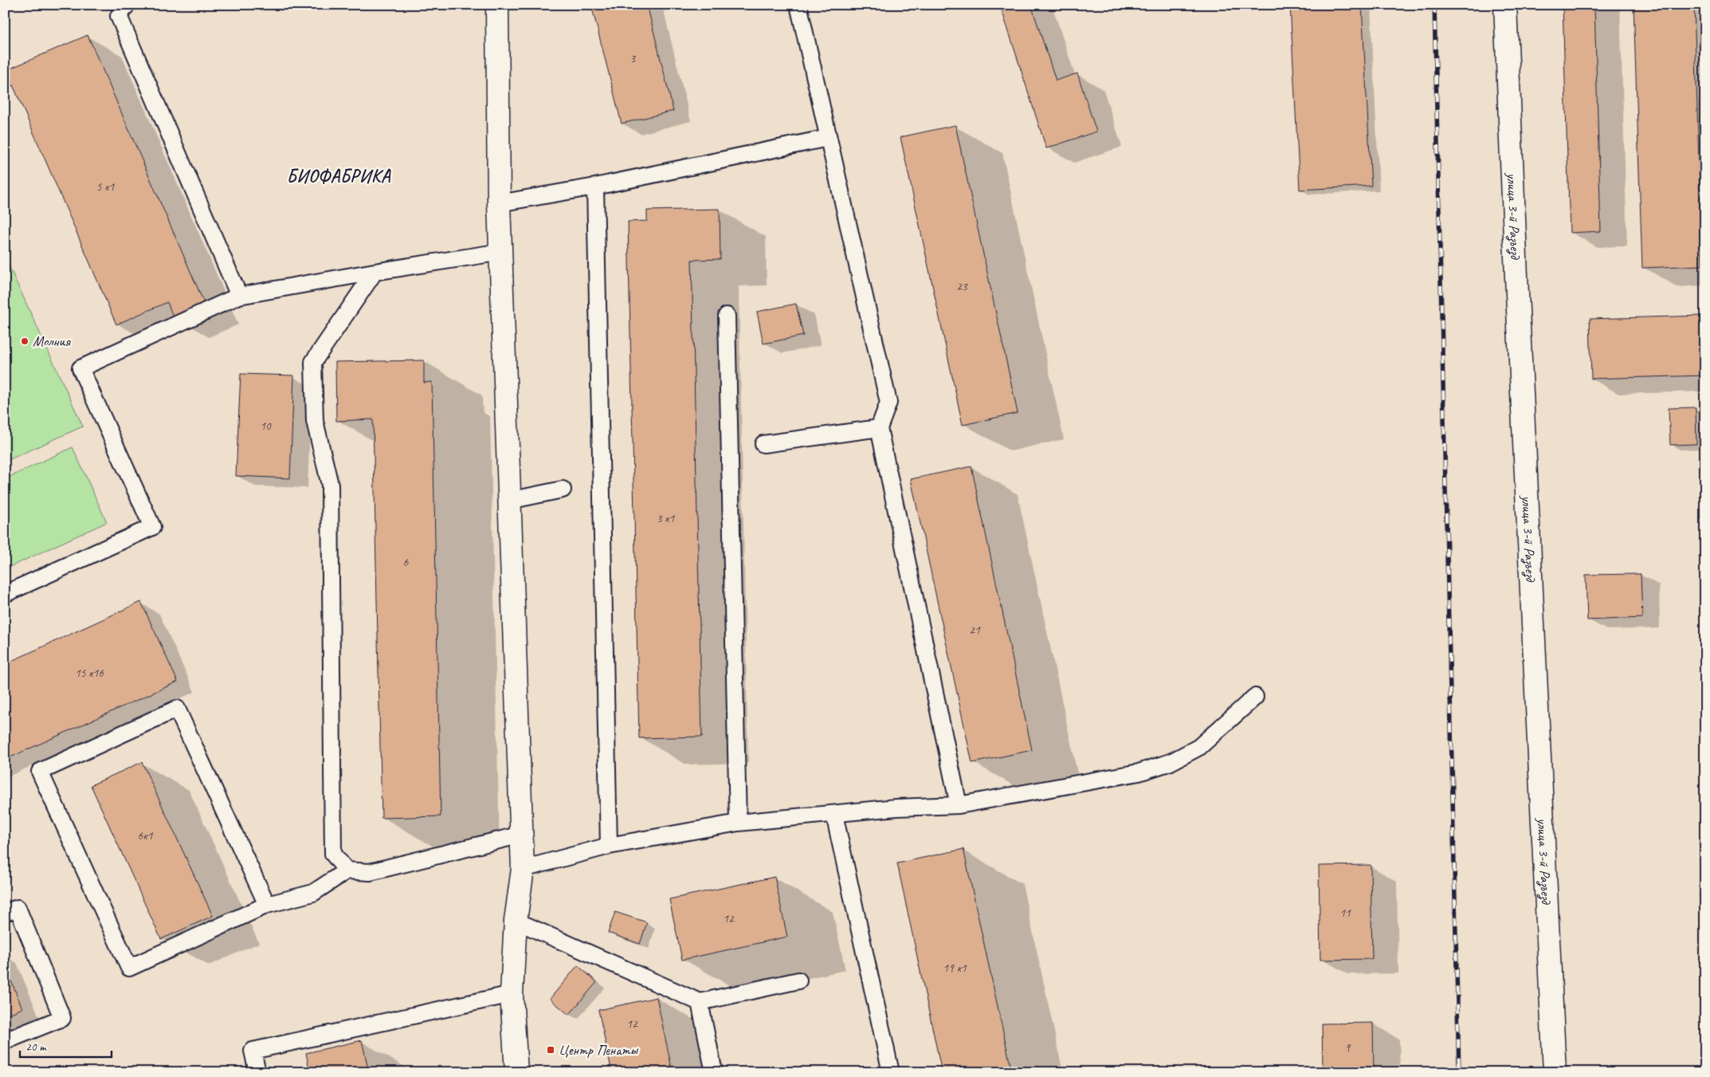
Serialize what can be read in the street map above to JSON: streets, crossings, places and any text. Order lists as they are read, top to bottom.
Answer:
{
  "streets": {
    "street": ["улица 3-й Разъезд"]
  },
  "districts": ["БИОФАБРИКА"],
  "places": {
    "other": ["Молния"],
    "transit": ["Центр Пенаты"]
  },
  "house_numbers": [
    "3",
    "5 к1",
    "23",
    "10",
    "3 к1",
    "6",
    "21",
    "15 к16",
    "6к1",
    "11",
    "12",
    "19 к1",
    "12",
    "9"
  ],
  "scale_bar": "20 m"
}
